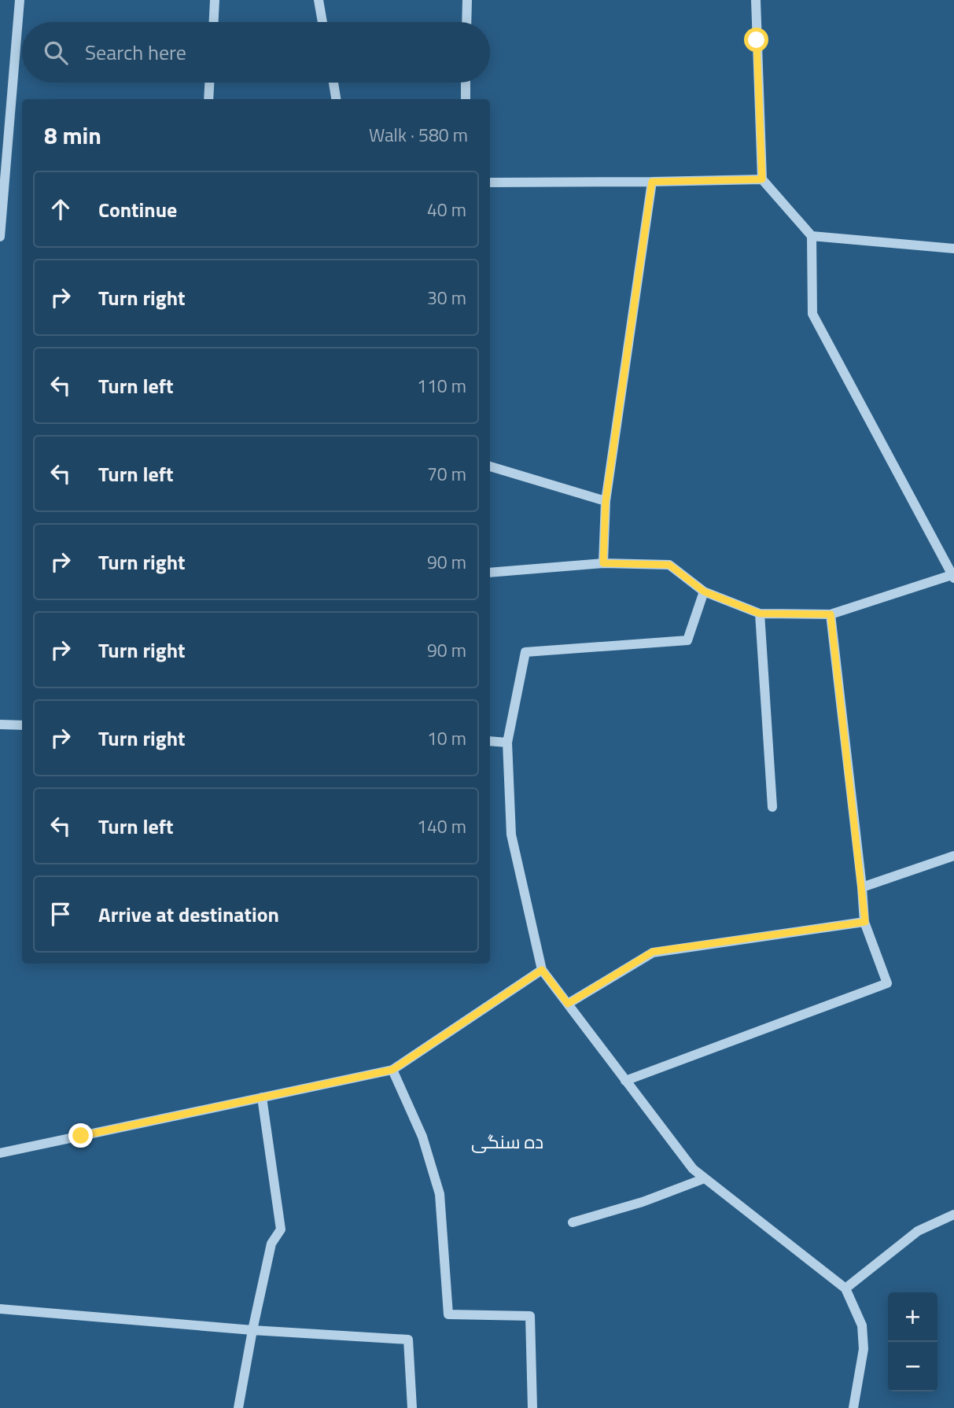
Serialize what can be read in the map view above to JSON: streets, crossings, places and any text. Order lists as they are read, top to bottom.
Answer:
{
  "districts": ["ده سنگی"],
  "page": {
    "search": "Search here",
    "heading": ["8 min", "Walk · 580 m"],
    "list": [
      ["Continue", "40 m"],
      ["Turn right", "30 m"],
      ["Turn left", "110 m"],
      ["Turn left", "70 m"],
      ["Turn right", "90 m"],
      ["Turn right", "90 m"],
      ["Turn right", "10 m"],
      ["Turn left", "140 m"],
      "Arrive at destination"
    ],
    "map_buttons": ["+", "−"]
  }
}
